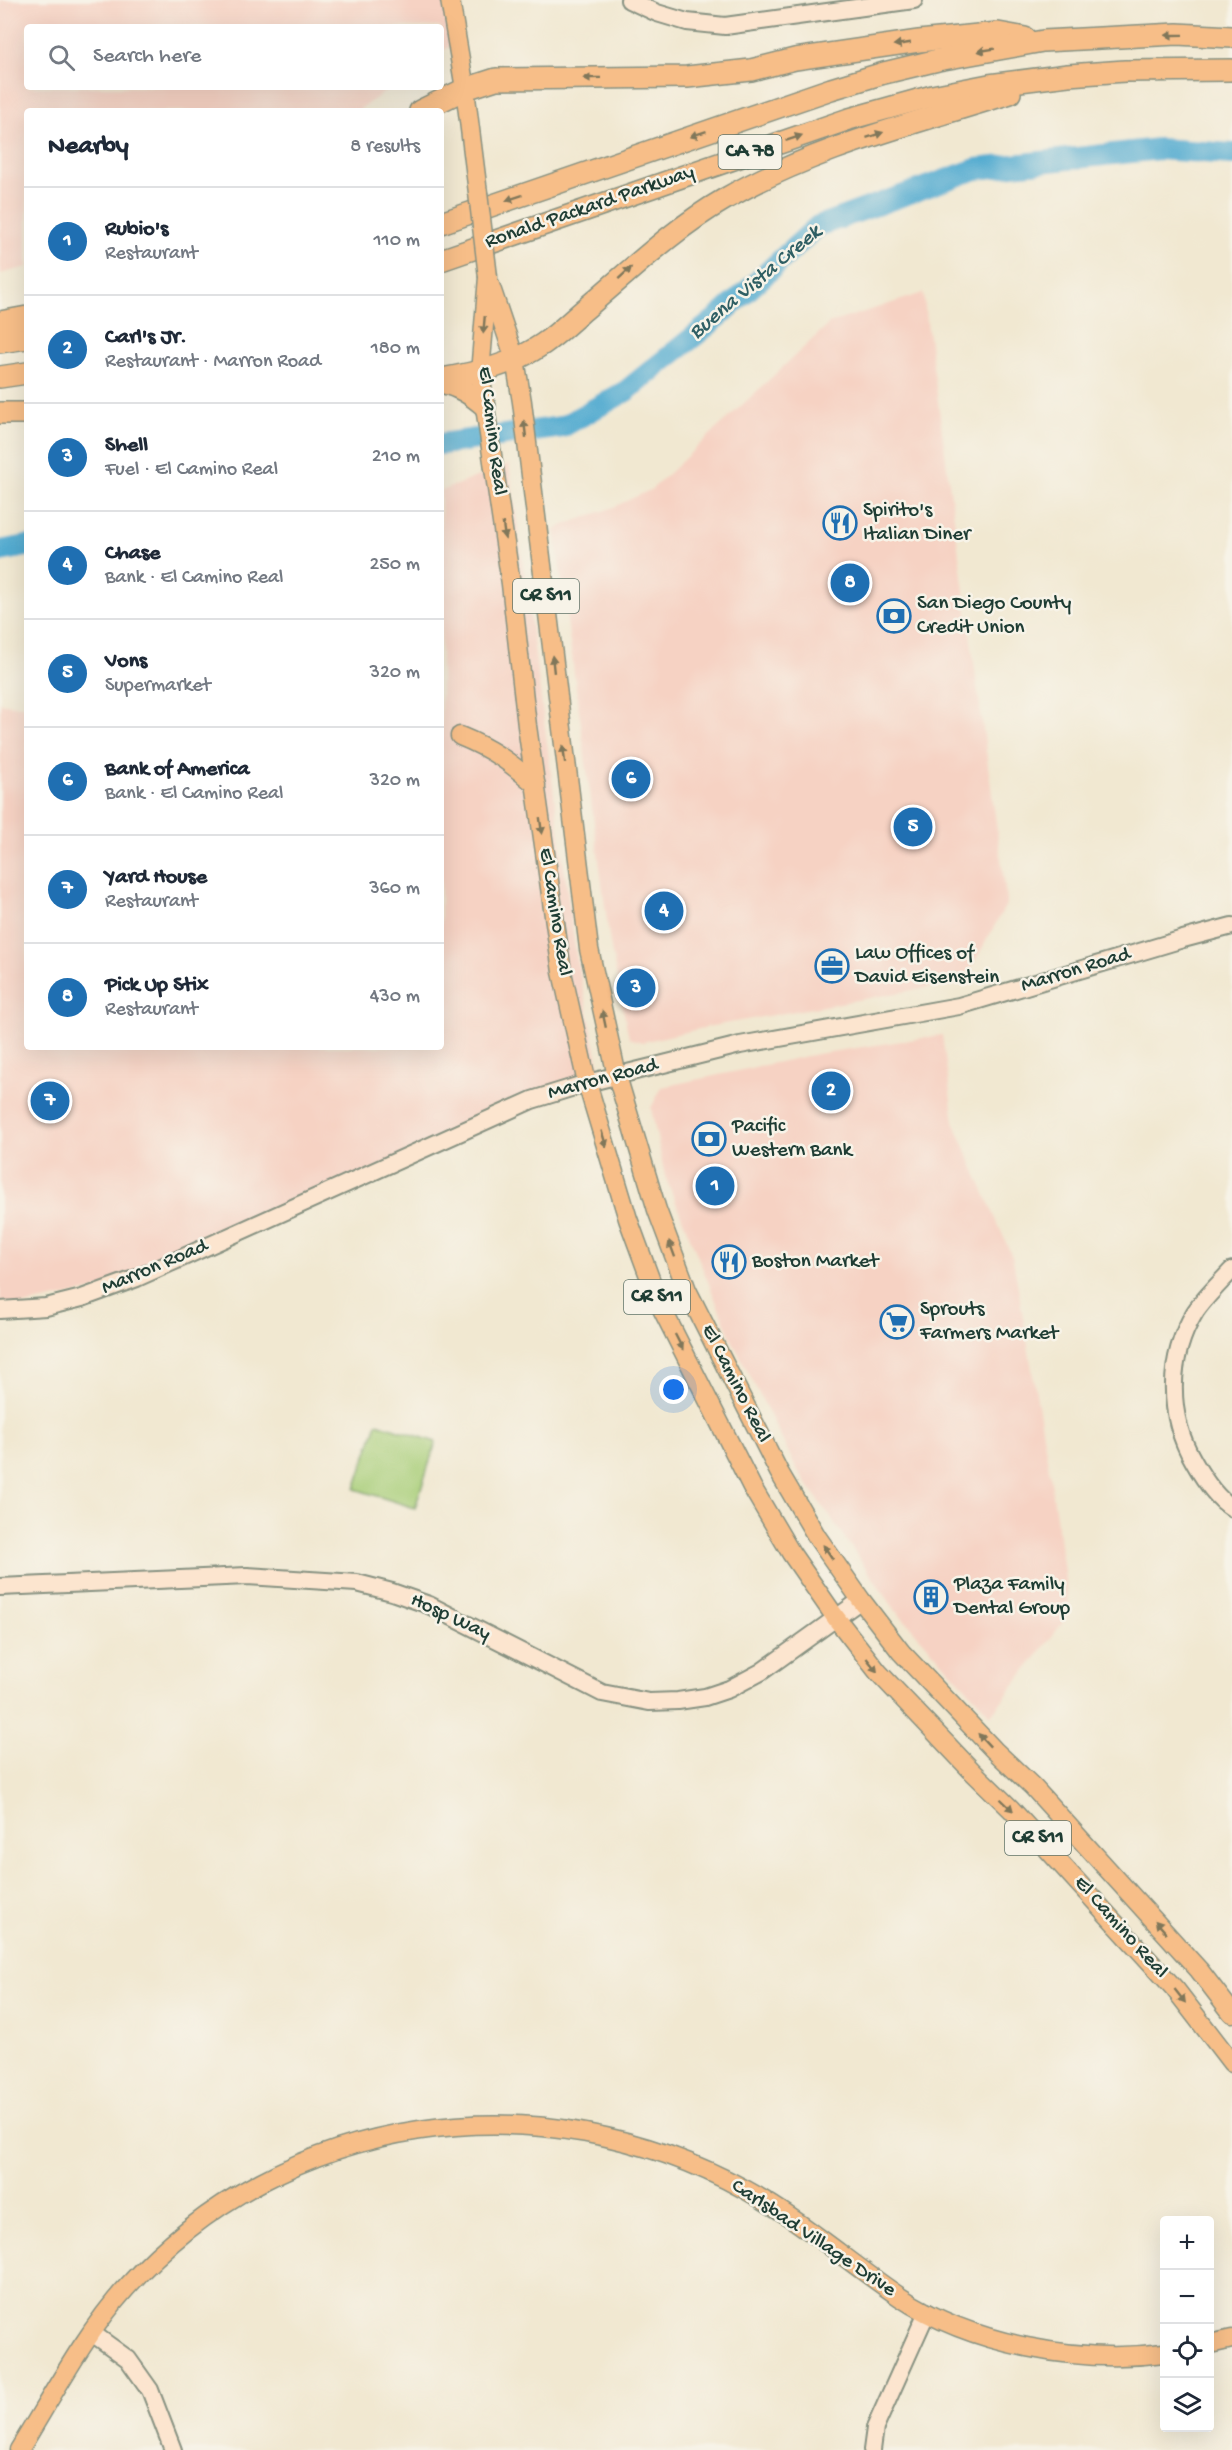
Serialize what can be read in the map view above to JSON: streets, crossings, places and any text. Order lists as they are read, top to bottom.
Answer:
{
  "streets": {
    "highway": ["CA 78", "Ronald Packard Parkway"],
    "main road": ["El Camino Real", "CR S11", "Carlsbad Village Drive"],
    "street": ["Marron Road", "Hosp Way"]
  },
  "crossings": [
    ["El Camino Real", "CR S11"],
    ["El Camino Real", "Marron Road"],
    ["El Camino Real", "Hosp Way"]
  ],
  "water": ["Buena Vista Creek"],
  "places": {
    "restaurant": ["Spirito's Italian Diner", "Boston Market"],
    "bank": ["San Diego County Credit Union", "Pacific Western Bank"],
    "office": ["Law Offices of David Eisenstein"],
    "supermarket": ["Sprouts Farmers Market"],
    "building": ["Plaza Family Dental Group"]
  },
  "page": {
    "search": "Search here",
    "heading": ["Nearby", "8 results"],
    "list": [
      {
        "mark": "1",
        "name": "Rubio's",
        "note": "Restaurant",
        "value": "110 m"
      },
      {
        "mark": "2",
        "name": "Carl's Jr.",
        "note": "Restaurant · Marron Road",
        "value": "180 m"
      },
      {
        "mark": "3",
        "name": "Shell",
        "note": "Fuel · El Camino Real",
        "value": "210 m"
      },
      {
        "mark": "4",
        "name": "Chase",
        "note": "Bank · El Camino Real",
        "value": "250 m"
      },
      {
        "mark": "5",
        "name": "Vons",
        "note": "Supermarket",
        "value": "320 m"
      },
      {
        "mark": "6",
        "name": "Bank of America",
        "note": "Bank · El Camino Real",
        "value": "320 m"
      },
      {
        "mark": "7",
        "name": "Yard House",
        "note": "Restaurant",
        "value": "360 m"
      },
      {
        "mark": "8",
        "name": "Pick Up Stix",
        "note": "Restaurant",
        "value": "430 m"
      }
    ],
    "pins": [
      "8",
      "6",
      "5",
      "4",
      "3",
      "2",
      "7",
      "1"
    ],
    "map_buttons": ["+", "−"]
  }
}
